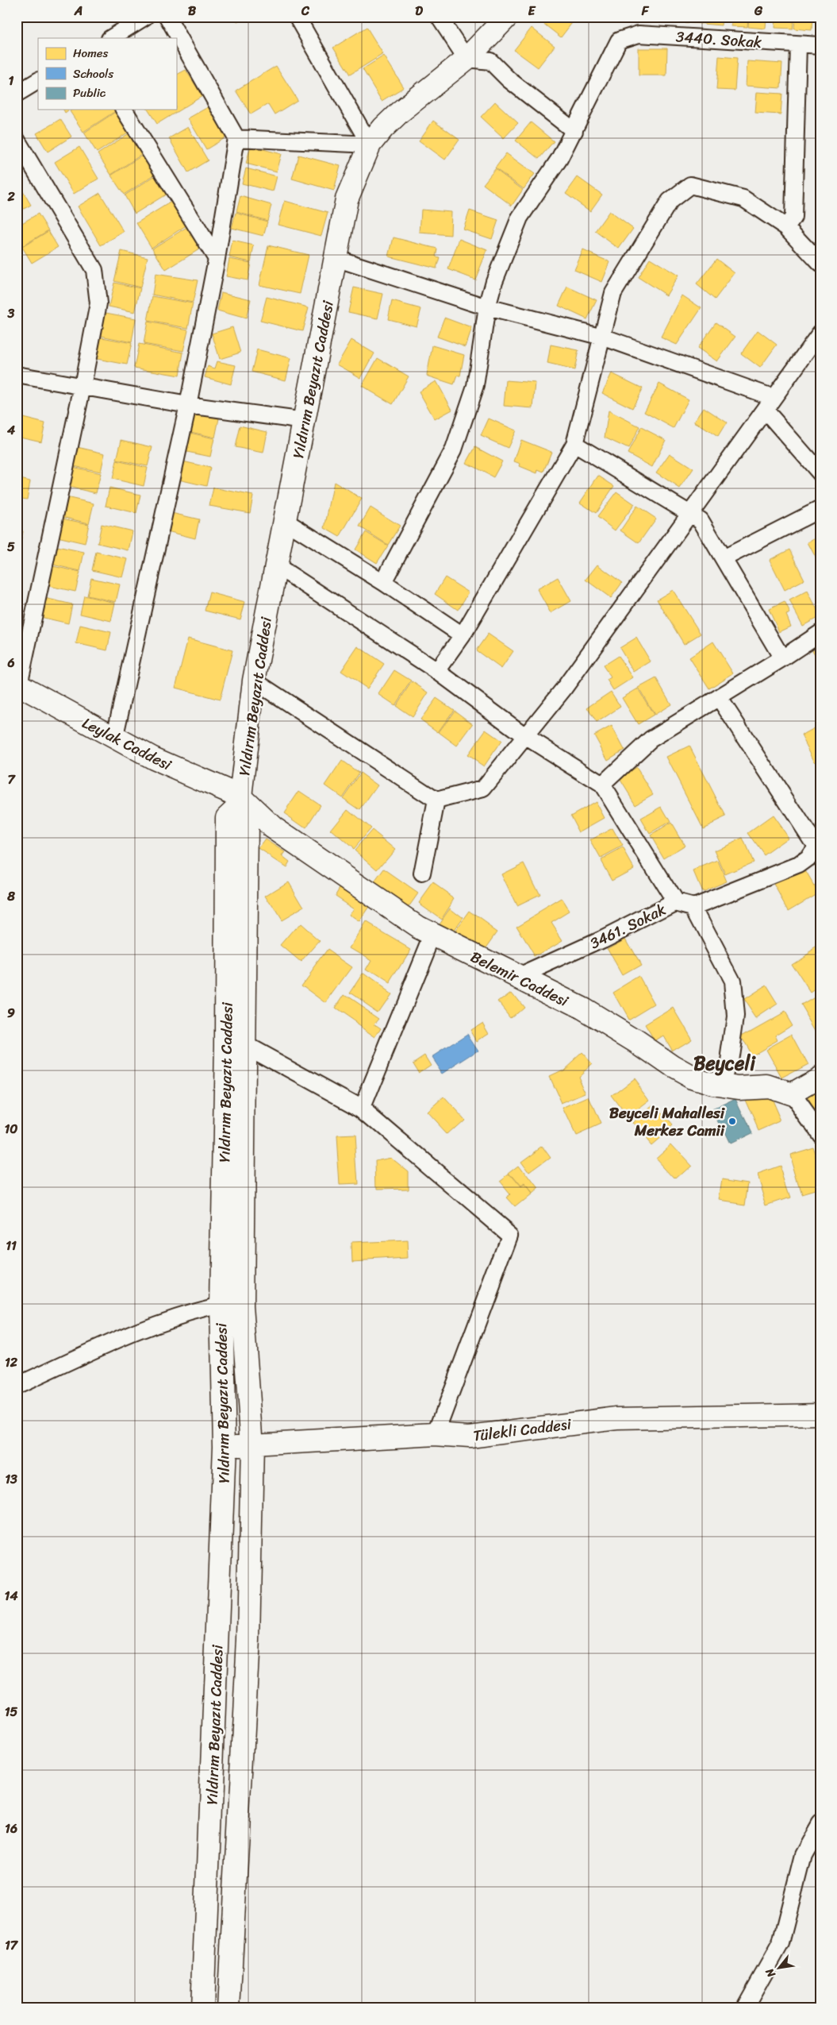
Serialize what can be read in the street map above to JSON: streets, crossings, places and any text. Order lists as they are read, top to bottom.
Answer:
{
  "streets": {
    "main road": [
      "Yıldırım Beyazıt Caddesi",
      "Leylak Caddesi",
      "Belemir Caddesi",
      "Tülekli Caddesi"
    ],
    "street": ["3440. Sokak", "3461. Sokak"]
  },
  "crossings": [
    ["Yıldırım Beyazıt Caddesi", "Leylak Caddesi"],
    ["Yıldırım Beyazıt Caddesi", "Belemir Caddesi"],
    ["Yıldırım Beyazıt Caddesi", "Tülekli Caddesi"],
    ["Leylak Caddesi", "Belemir Caddesi"],
    ["3461. Sokak", "Belemir Caddesi"]
  ],
  "districts": ["Beyceli"],
  "places": ["Beyceli Mahallesi Merkez Camii"],
  "legend": ["Homes", "Schools", "Public"],
  "north": "bottom left",
  "grid": {
    "columns": [
      "A",
      "B",
      "C",
      "D",
      "E",
      "F",
      "G"
    ],
    "rows": [
      "1",
      "2",
      "3",
      "4",
      "5",
      "6",
      "7",
      "8",
      "9",
      "10",
      "11",
      "12",
      "13",
      "14",
      "15",
      "16",
      "17"
    ]
  }
}
